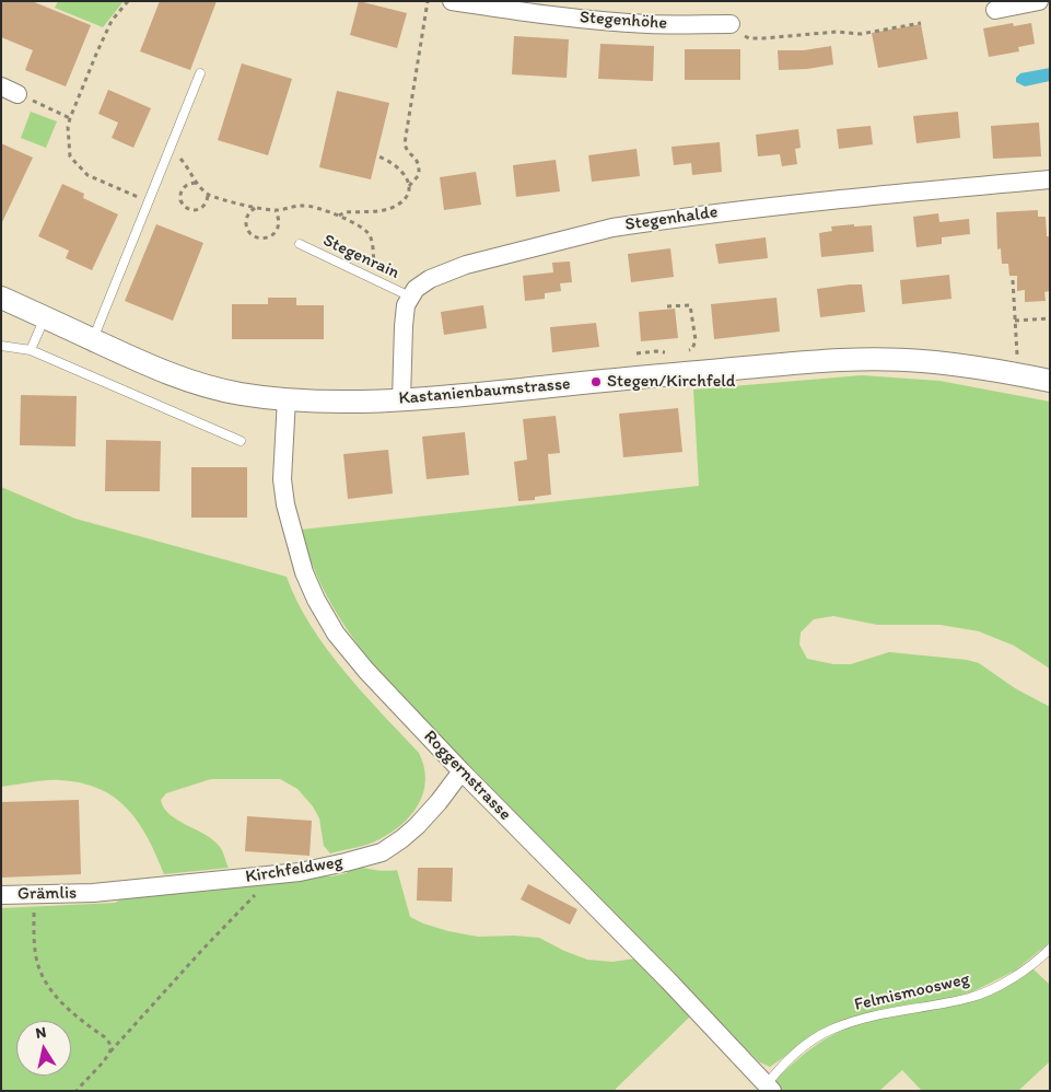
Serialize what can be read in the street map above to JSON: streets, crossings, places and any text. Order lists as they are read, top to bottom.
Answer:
{
  "streets": {
    "street": [
      "Stegenhöhe",
      "Stegenhalde",
      "Kastanienbaumstrasse",
      "Roggernstrasse",
      "Kirchfeldweg",
      "Grämlis"
    ],
    "lane": ["Stegenrain", "Felmismoosweg"]
  },
  "crossings": [
    ["Stegenhalde", "Stegenrain"],
    ["Kastanienbaumstrasse", "Roggernstrasse"],
    ["Roggernstrasse", "Kirchfeldweg"],
    ["Roggernstrasse", "Felmismoosweg"],
    ["Kirchfeldweg", "Grämlis"]
  ],
  "places": ["Stegen/Kirchfeld"],
  "north": "top"
}
